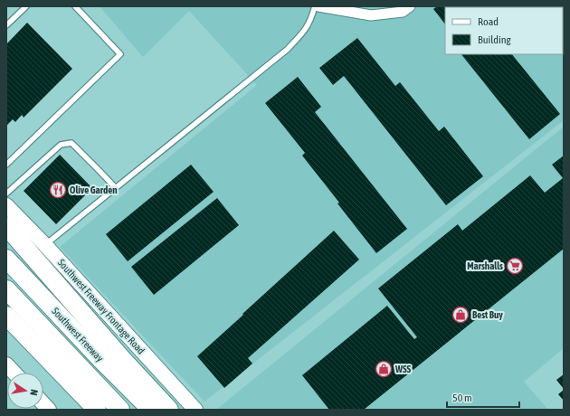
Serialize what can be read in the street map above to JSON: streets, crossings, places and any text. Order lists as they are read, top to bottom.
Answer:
{
  "streets": {
    "highway": ["Southwest Freeway"],
    "main road": ["Southwest Freeway Frontage Road"]
  },
  "places": {
    "restaurant": ["Olive Garden"],
    "supermarket": ["Marshalls"],
    "shop": ["Best Buy", "WSS"]
  },
  "legend": ["Road", "Building"],
  "scale_bar": "50 m",
  "north": "right"
}
